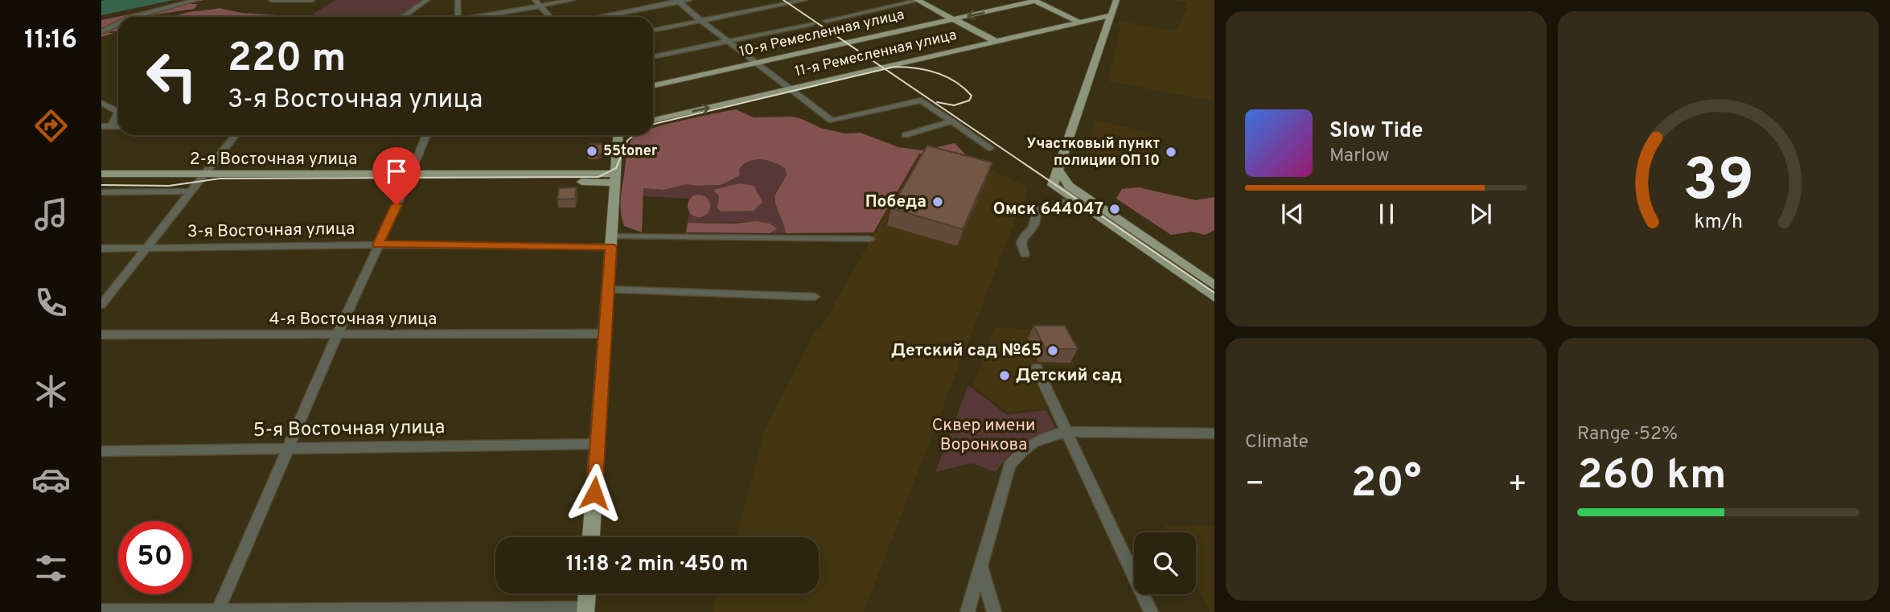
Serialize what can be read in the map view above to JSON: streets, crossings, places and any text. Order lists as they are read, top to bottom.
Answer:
{
  "streets": {
    "main road": ["10-я Ремесленная улица", "11-я Ремесленная улица", "2-я Восточная улица"],
    "street": ["3-я Восточная улица", "4-я Восточная улица", "5-я Восточная улица"]
  },
  "parks": ["Сквер имени Воронкова"],
  "places": [
    "55toner",
    "Участковый пункт полиции ОП 10",
    "Победа",
    "Омск 644047",
    "Детский сад №65",
    "Детский сад"
  ],
  "page": {
    "tabs": "11:16",
    "turn": ["220 m", "3-я Восточная улица"],
    "song": ["Slow Tide", "Marlow"],
    "tile": [
      "Climate",
      ["Range · 52%", "260 km"]
    ],
    "heat": ["−", "20°", "+"],
    "limit": "50",
    "trip": "11:18 · 2 min · 450 m",
    "gauge": ["39", "km/h"]
  }
}
